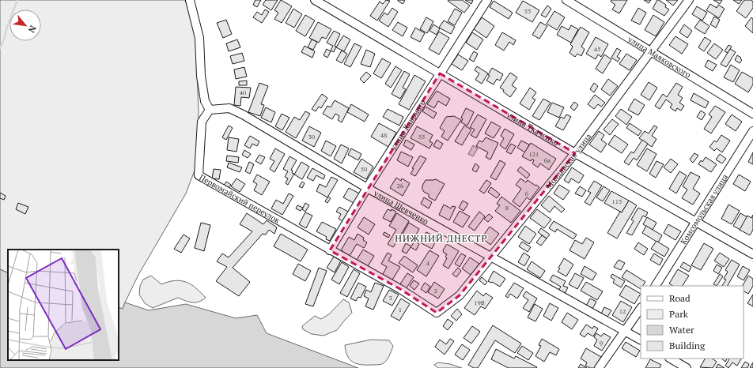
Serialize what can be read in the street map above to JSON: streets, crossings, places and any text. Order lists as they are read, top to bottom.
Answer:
{
  "streets": {
    "street": [
      "улица Маяковского",
      "улица Кавриаго",
      "улица Ткаченко",
      "Молдавская улица",
      "Первомайский переулок",
      "улица Шевченко",
      "Комсомольская улица"
    ]
  },
  "crossings": [
    ["улица Маяковского", "Молдавская улица"],
    ["улица Кавриаго", "улица Ткаченко"],
    ["улица Кавриаго", "Первомайский переулок"],
    ["улица Кавриаго", "улица Шевченко"],
    ["улица Ткаченко", "Молдавская улица"],
    ["улица Ткаченко", "Комсомольская улица"],
    ["Молдавская улица", "Первомайский переулок"],
    ["Молдавская улица", "улица Шевченко"],
    ["Первомайский переулок", "улица Шевченко"]
  ],
  "districts": ["НИЖНИЙ ДНЕСТР"],
  "house_numbers": [
    "55",
    "45",
    "40",
    "48",
    "30",
    "55",
    "121",
    "6а",
    "50",
    "26",
    "6",
    "115",
    "8",
    "4",
    "2",
    "3",
    "19В",
    "1",
    "12",
    "9"
  ],
  "legend": [
    "Road",
    "Park",
    "Water",
    "Building"
  ],
  "north": "bottom right"
}
